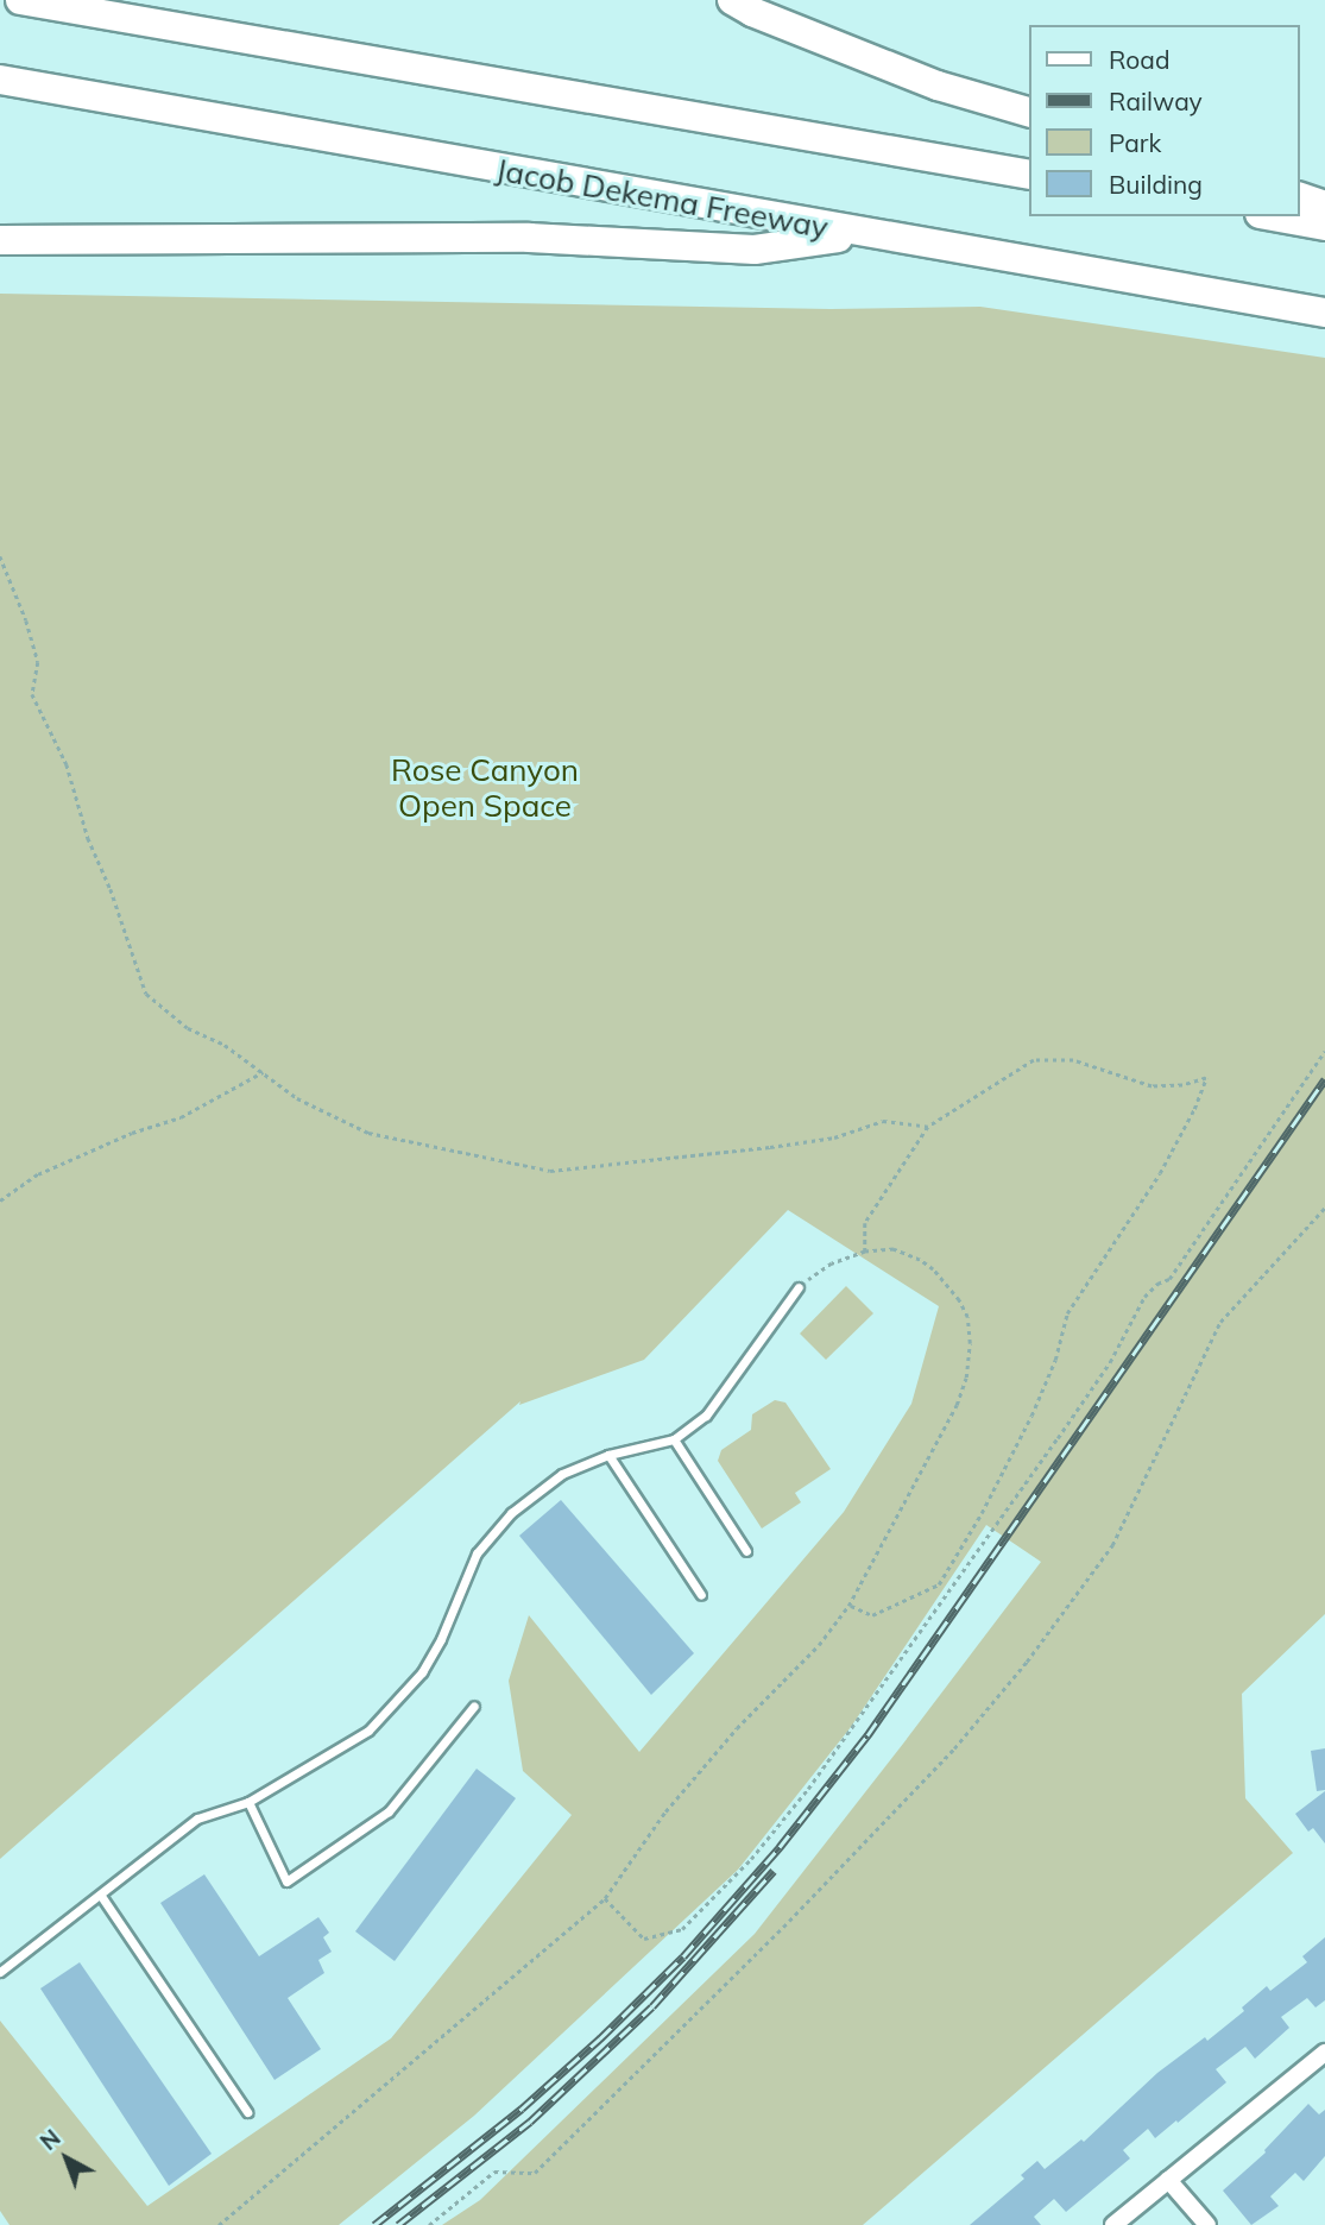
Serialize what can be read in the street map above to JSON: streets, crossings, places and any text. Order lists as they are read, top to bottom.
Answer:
{
  "streets": {
    "highway": ["Jacob Dekema Freeway"]
  },
  "parks": ["Rose Canyon Open Space"],
  "legend": [
    "Road",
    "Railway",
    "Park",
    "Building"
  ],
  "north": "top left"
}
